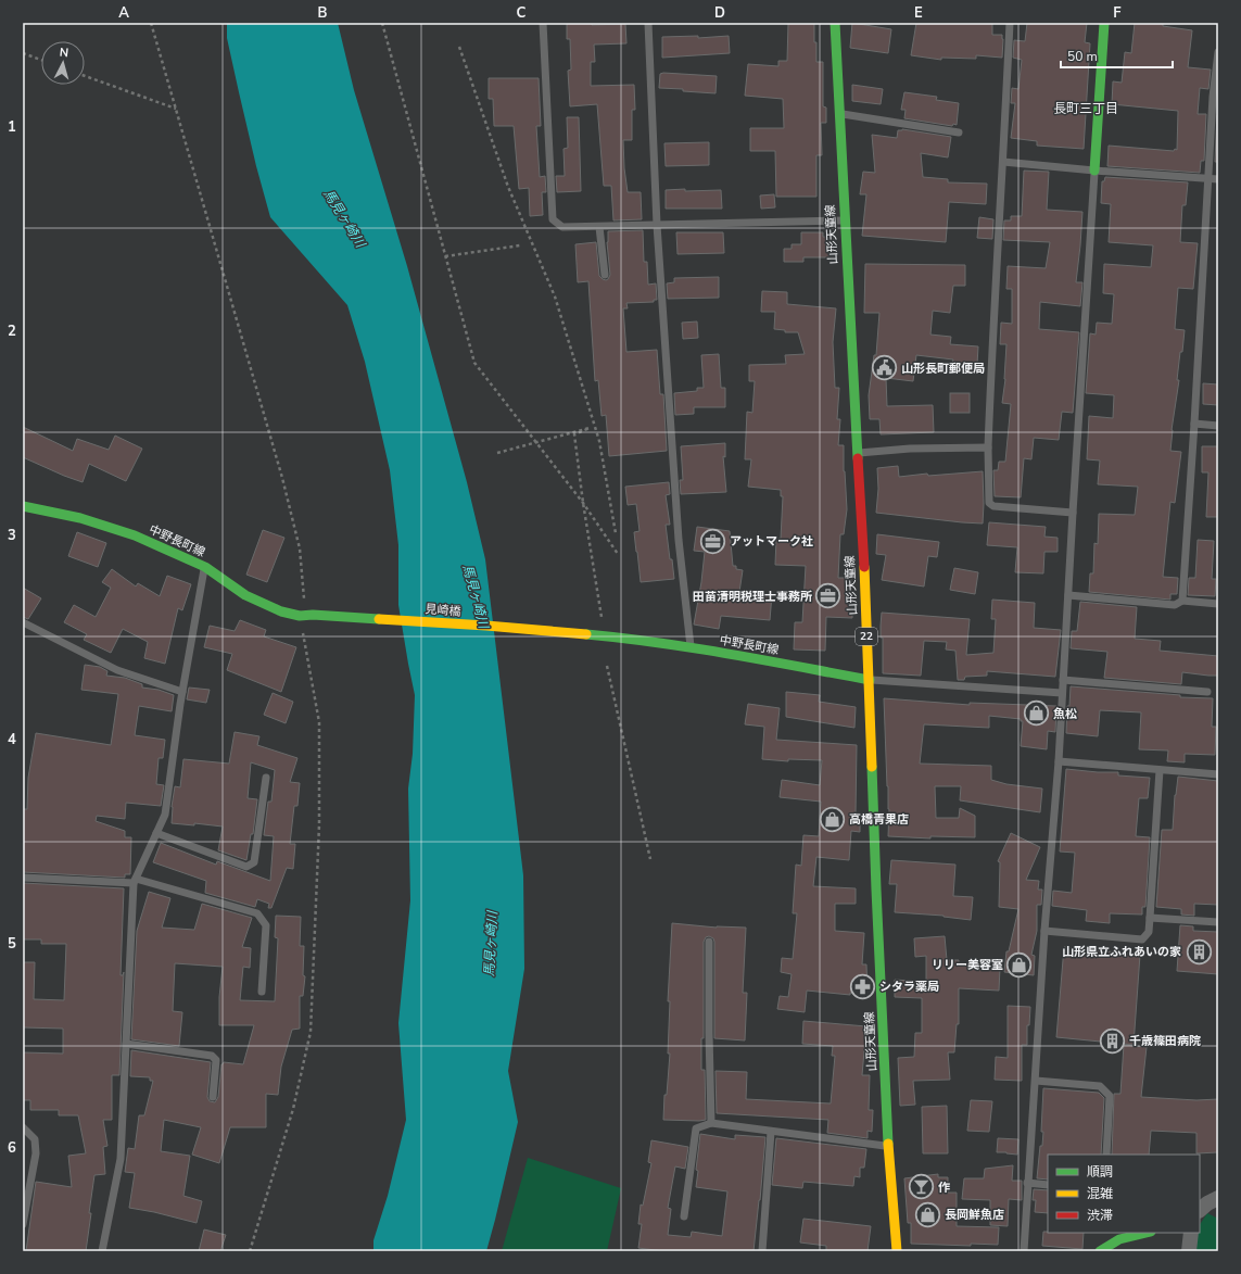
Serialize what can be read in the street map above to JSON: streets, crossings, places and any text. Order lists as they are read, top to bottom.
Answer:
{
  "streets": {
    "main road": [
      "山形天童線",
      "中野長町線",
      "見崎橋",
      "22"
    ]
  },
  "crossings": [
    ["山形天童線", "中野長町線"],
    ["中野長町線", "見崎橋"]
  ],
  "districts": ["長町三丁目"],
  "water": ["馬見ヶ崎川"],
  "places": {
    "public building": ["山形長町郵便局"],
    "office": ["アットマーク社", "田苗清明税理士事務所"],
    "shop": [
      "魚松",
      "高橋青果店",
      "リリー美容室",
      "長岡鮮魚店"
    ],
    "building": ["山形県立ふれあいの家", "千歳篠田病院"],
    "pharmacy": ["シタラ薬局"],
    "bar": ["作"]
  },
  "legend": ["順調", "混雑", "渋滞"],
  "scale_bar": "50 m",
  "north": "top",
  "grid": {
    "columns": [
      "A",
      "B",
      "C",
      "D",
      "E",
      "F"
    ],
    "rows": [
      "1",
      "2",
      "3",
      "4",
      "5",
      "6"
    ]
  }
}
